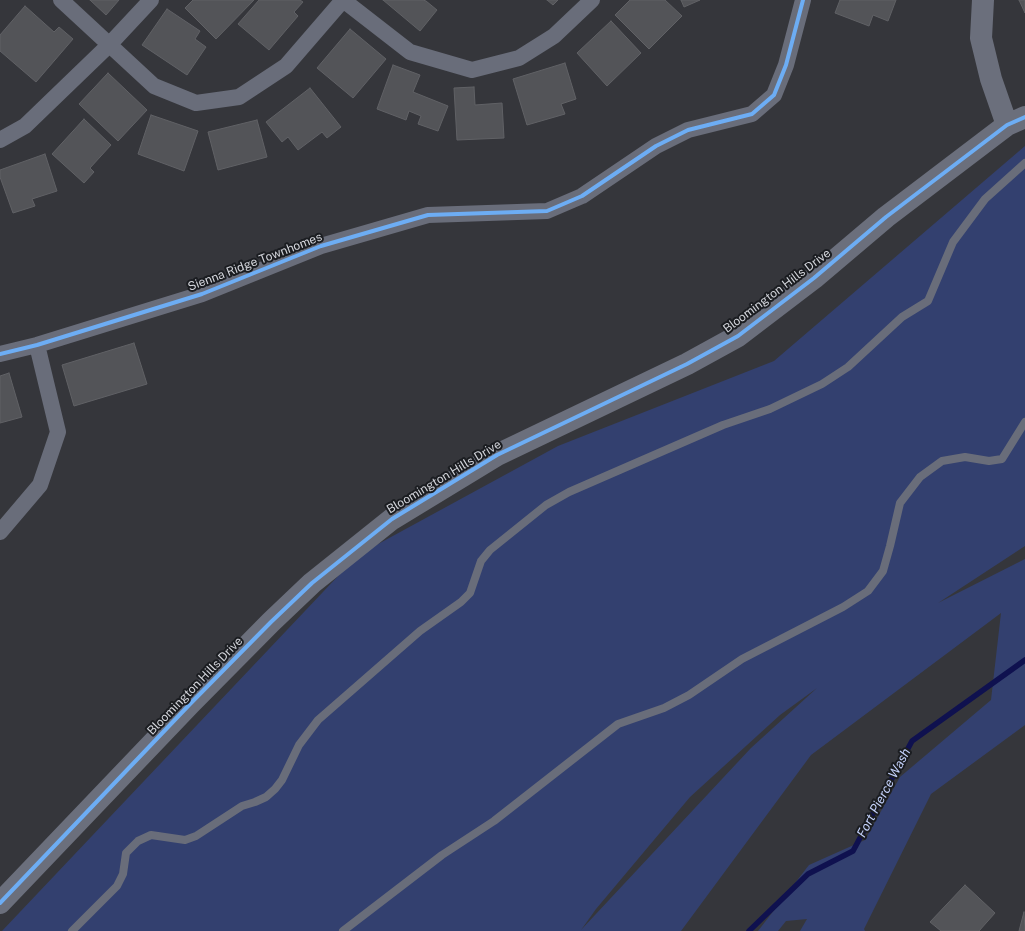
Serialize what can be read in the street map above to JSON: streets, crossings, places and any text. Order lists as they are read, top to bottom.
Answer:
{
  "streets": {
    "street": ["Sienna Ridge Townhomes", "Bloomington Hills Drive"]
  },
  "water": ["Fort Pierce Wash"]
}
